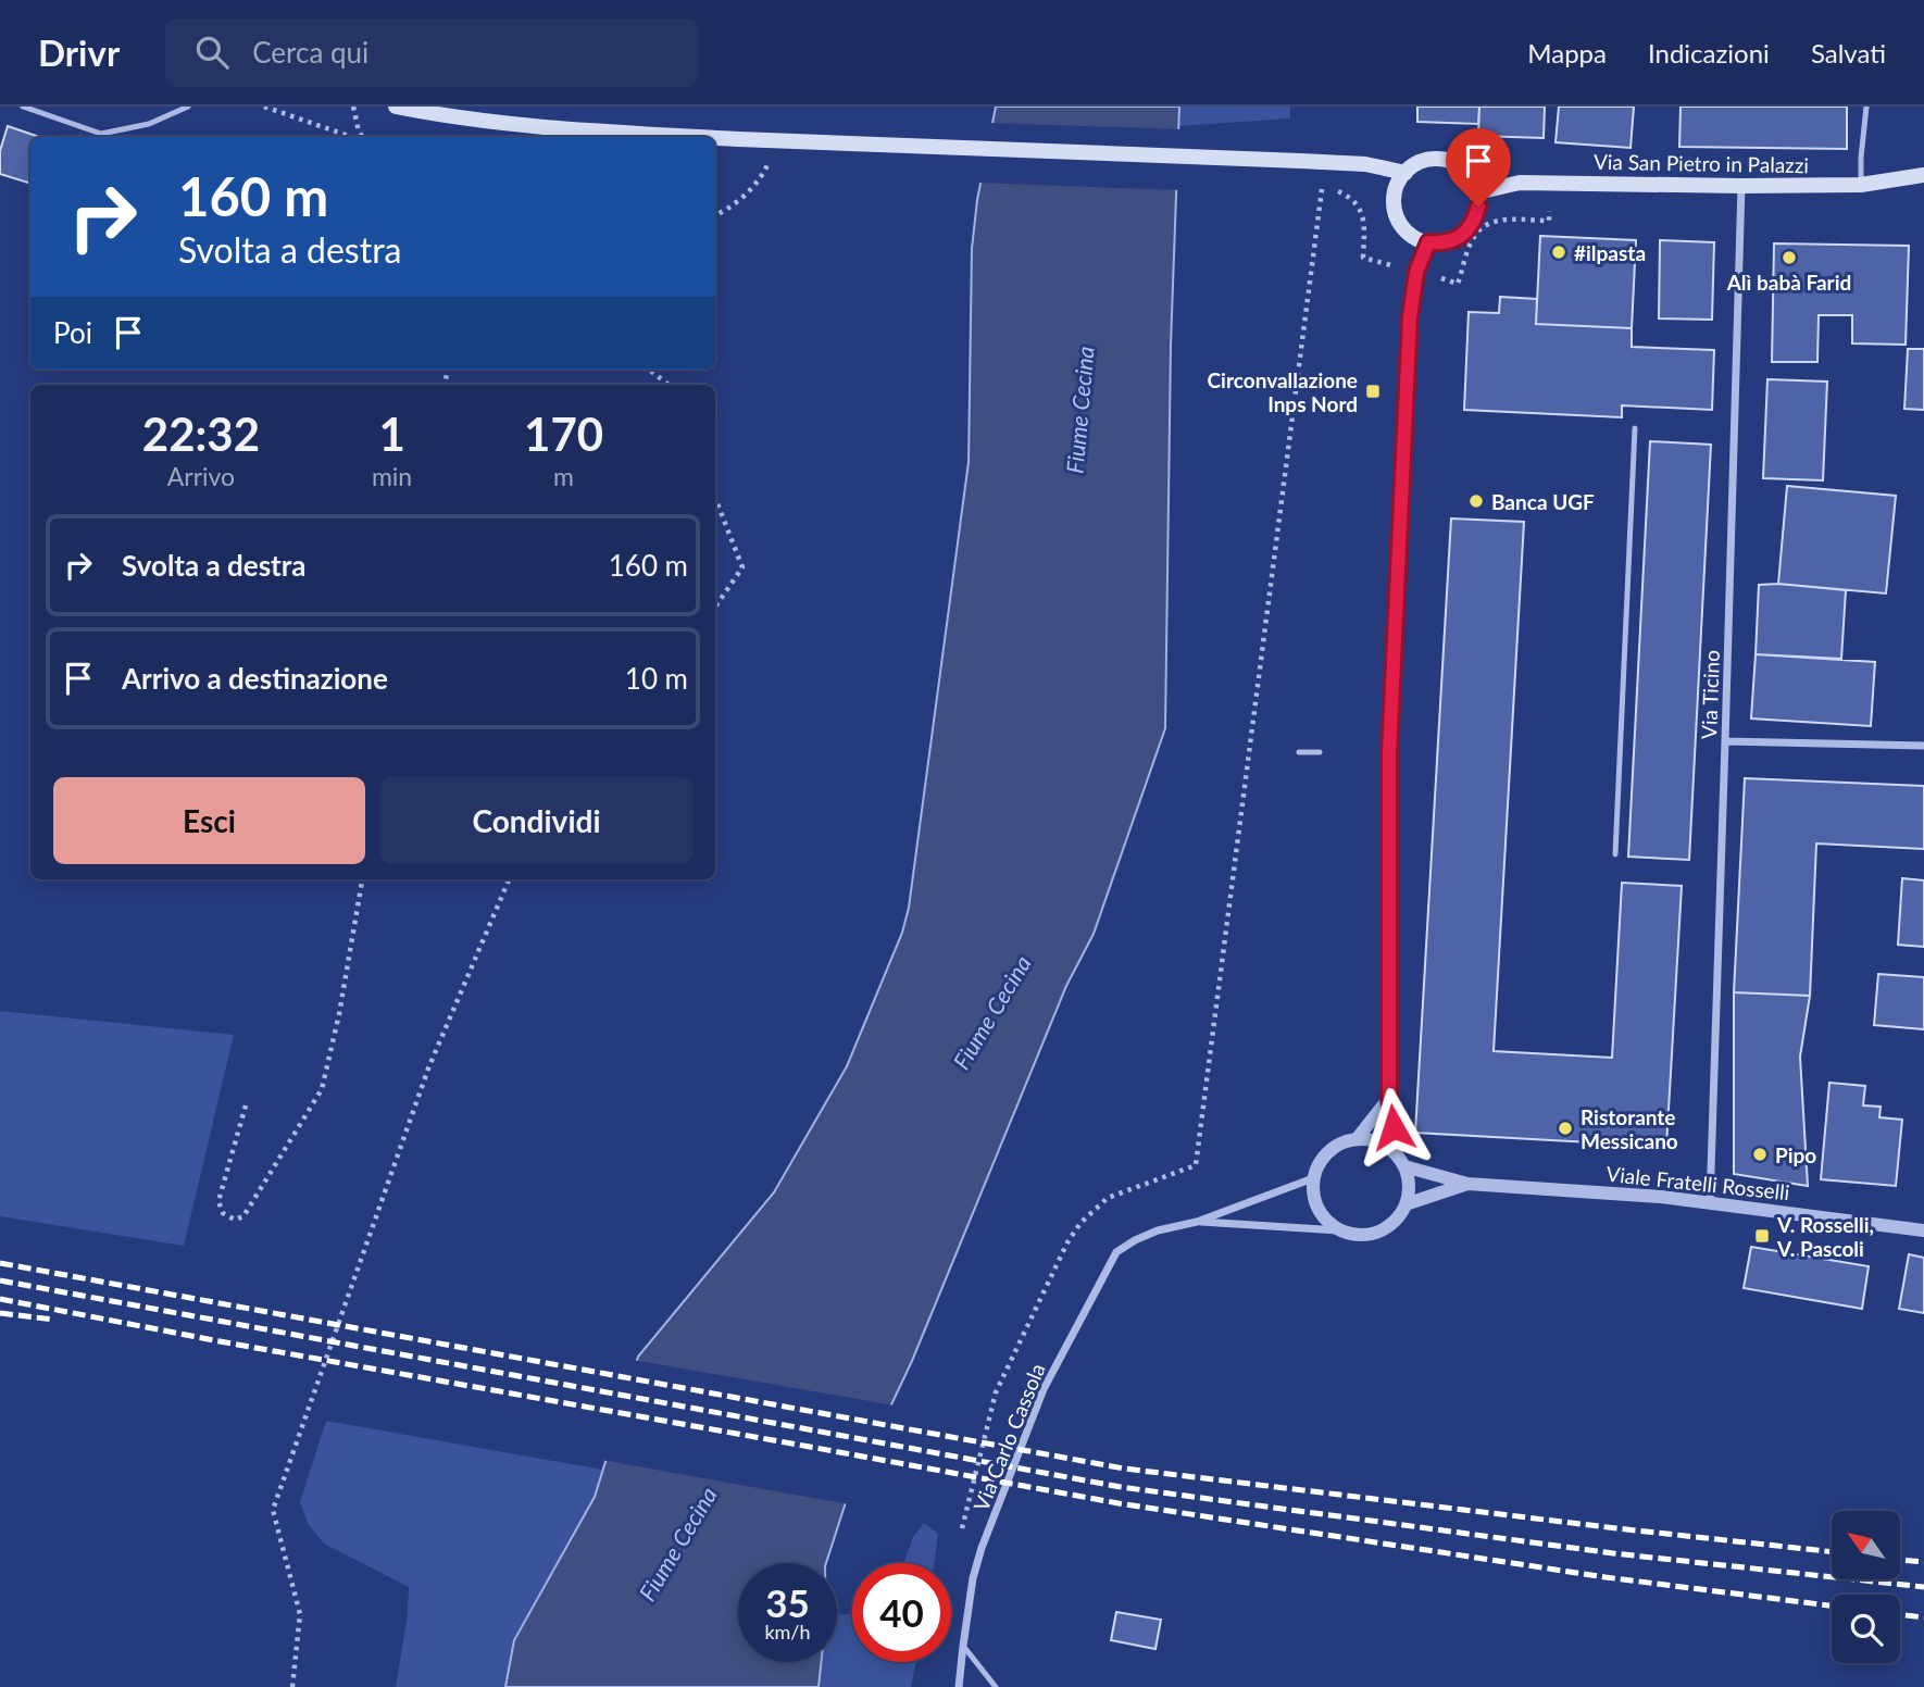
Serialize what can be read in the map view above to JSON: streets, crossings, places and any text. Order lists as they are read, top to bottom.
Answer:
{
  "streets": {
    "main road": ["Via San Pietro in Palazzi"],
    "street": ["Via Ticino", "Viale Fratelli Rosselli", "Via Carlo Cassola"]
  },
  "crossings": [
    ["Via San Pietro in Palazzi", "Via Ticino"],
    ["Via Ticino", "Viale Fratelli Rosselli"],
    ["Viale Fratelli Rosselli", "Via Carlo Cassola"]
  ],
  "water": ["Fiume Cecina"],
  "places": {
    "other": [
      "#ilpasta",
      "Alì babà Farid",
      "Banca UGF",
      "Ristorante Messicano",
      "Pipo"
    ],
    "transit": ["Circonvallazione Inps Nord", "V. Rosselli, V. Pascoli"]
  },
  "north": "top left",
  "page": {
    "header": "Drivr",
    "search": "Cerca qui",
    "nav": ["Mappa", "Indicazioni", "Salvati"],
    "turn": ["160 m", "Svolta a destra"],
    "then": "Poi",
    "eta": [
      "22:32",
      "Arrivo",
      "1",
      "min",
      "170",
      "m"
    ],
    "list": [
      {
        "name": "Svolta a destra",
        "value": "160 m"
      },
      {
        "name": "Arrivo a destinazione",
        "value": "10 m"
      }
    ],
    "buttons": ["Esci", "Condividi"],
    "speed": "35 km/h",
    "limit": "40"
  }
}
